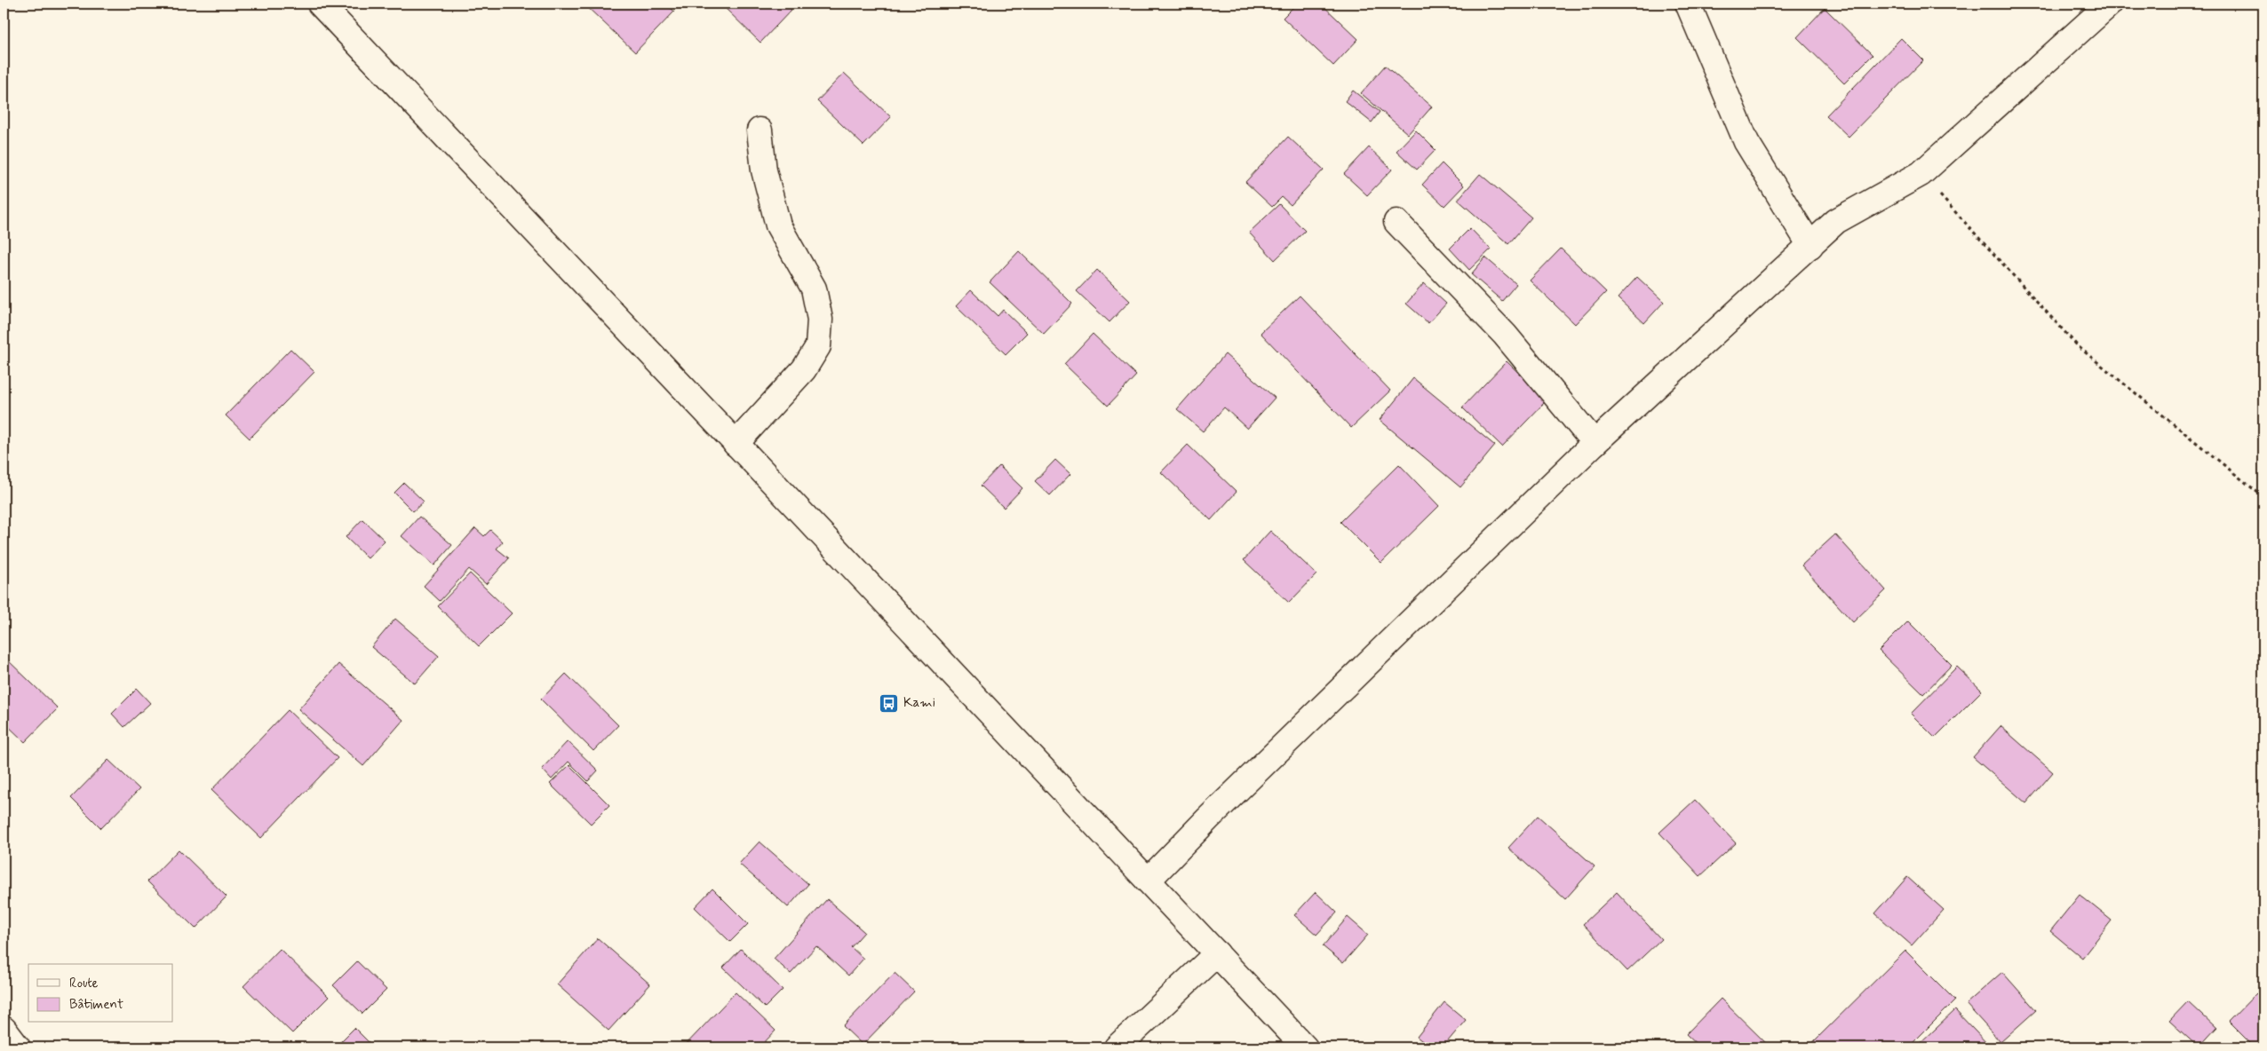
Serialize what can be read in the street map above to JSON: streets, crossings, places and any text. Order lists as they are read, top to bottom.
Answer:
{
  "places": {
    "bus stop": ["Kami"]
  },
  "legend": ["Route", "Bâtiment"]
}
